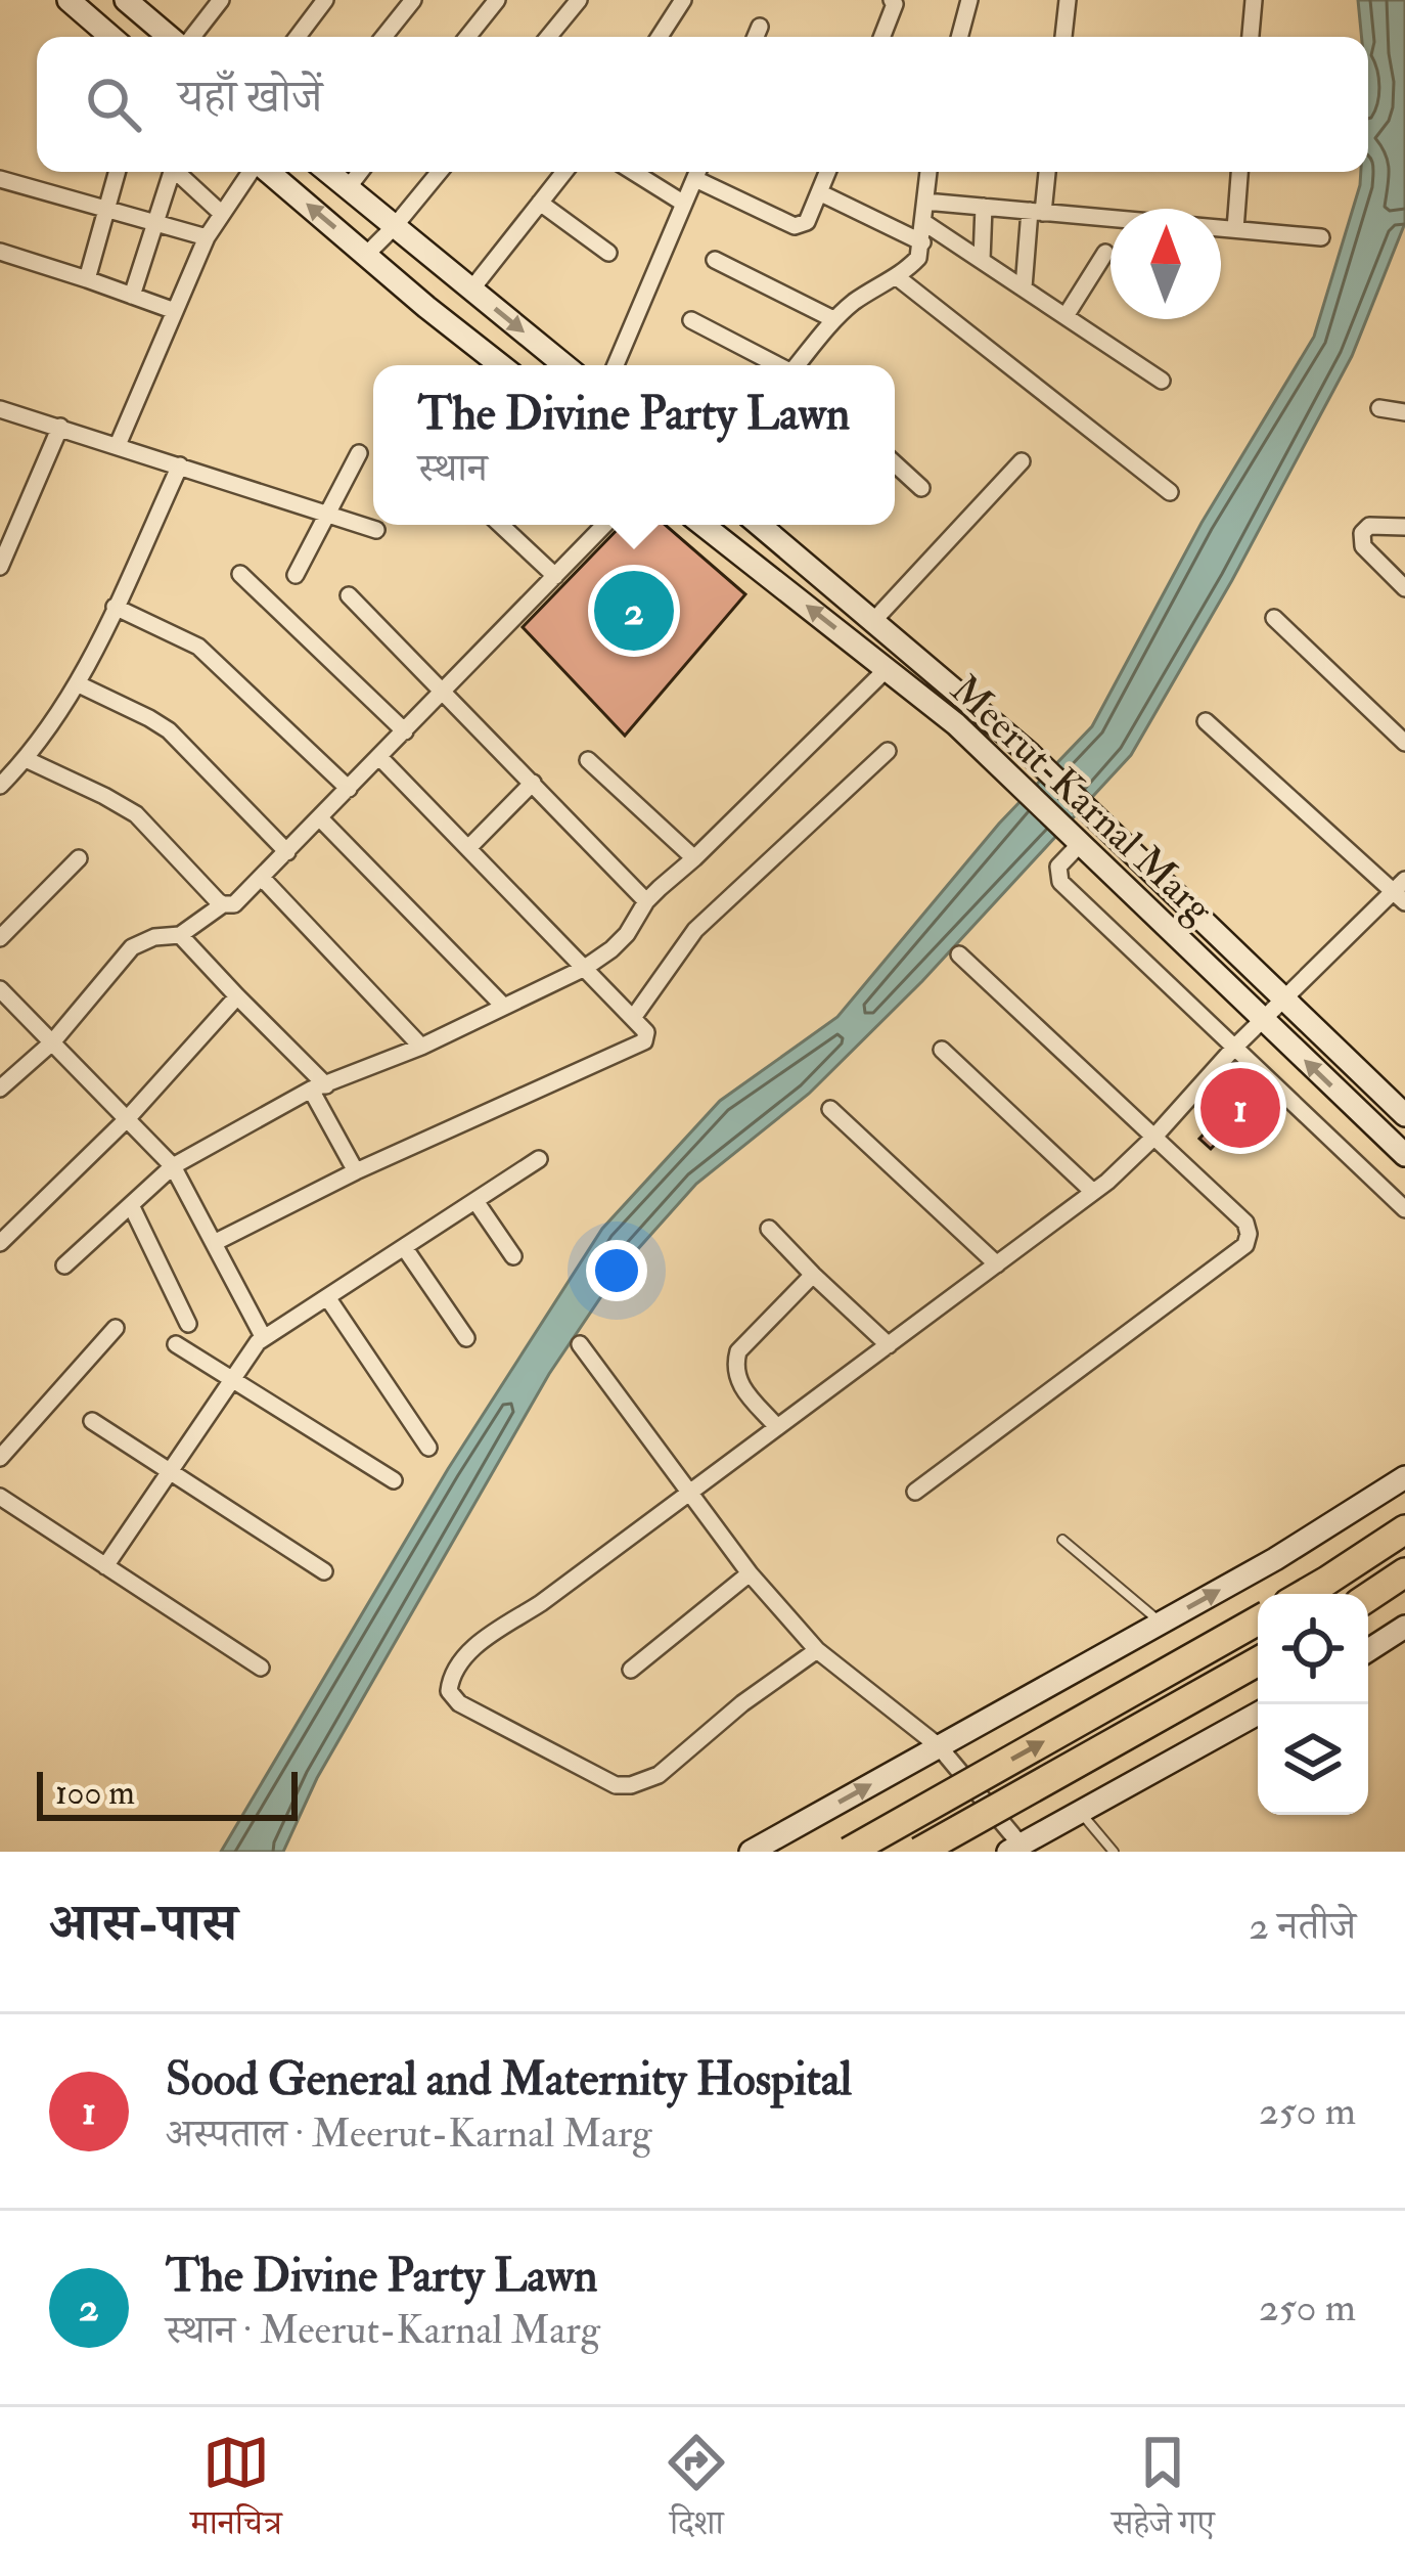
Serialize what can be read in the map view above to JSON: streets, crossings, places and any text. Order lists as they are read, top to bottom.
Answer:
{
  "streets": {
    "street": ["Meerut-Karnal Marg"]
  },
  "scale_bar": "100 m",
  "north": "top",
  "page": {
    "search": "यहाँ खोजें",
    "popup": ["The Divine Party Lawn", "स्थान"],
    "pins": ["2", "1"],
    "scale": "100 m",
    "heading": ["आस-पास", "2 नतीजे"],
    "list": [
      {
        "mark": "1",
        "name": "Sood General and Maternity Hospital",
        "note": "अस्पताल · Meerut-Karnal Marg",
        "value": "250 m"
      },
      {
        "mark": "2",
        "name": "The Divine Party Lawn",
        "note": "स्थान · Meerut-Karnal Marg",
        "value": "250 m"
      }
    ],
    "nav": ["मानचित्र", "दिशा", "सहेजे गए"]
  }
}
